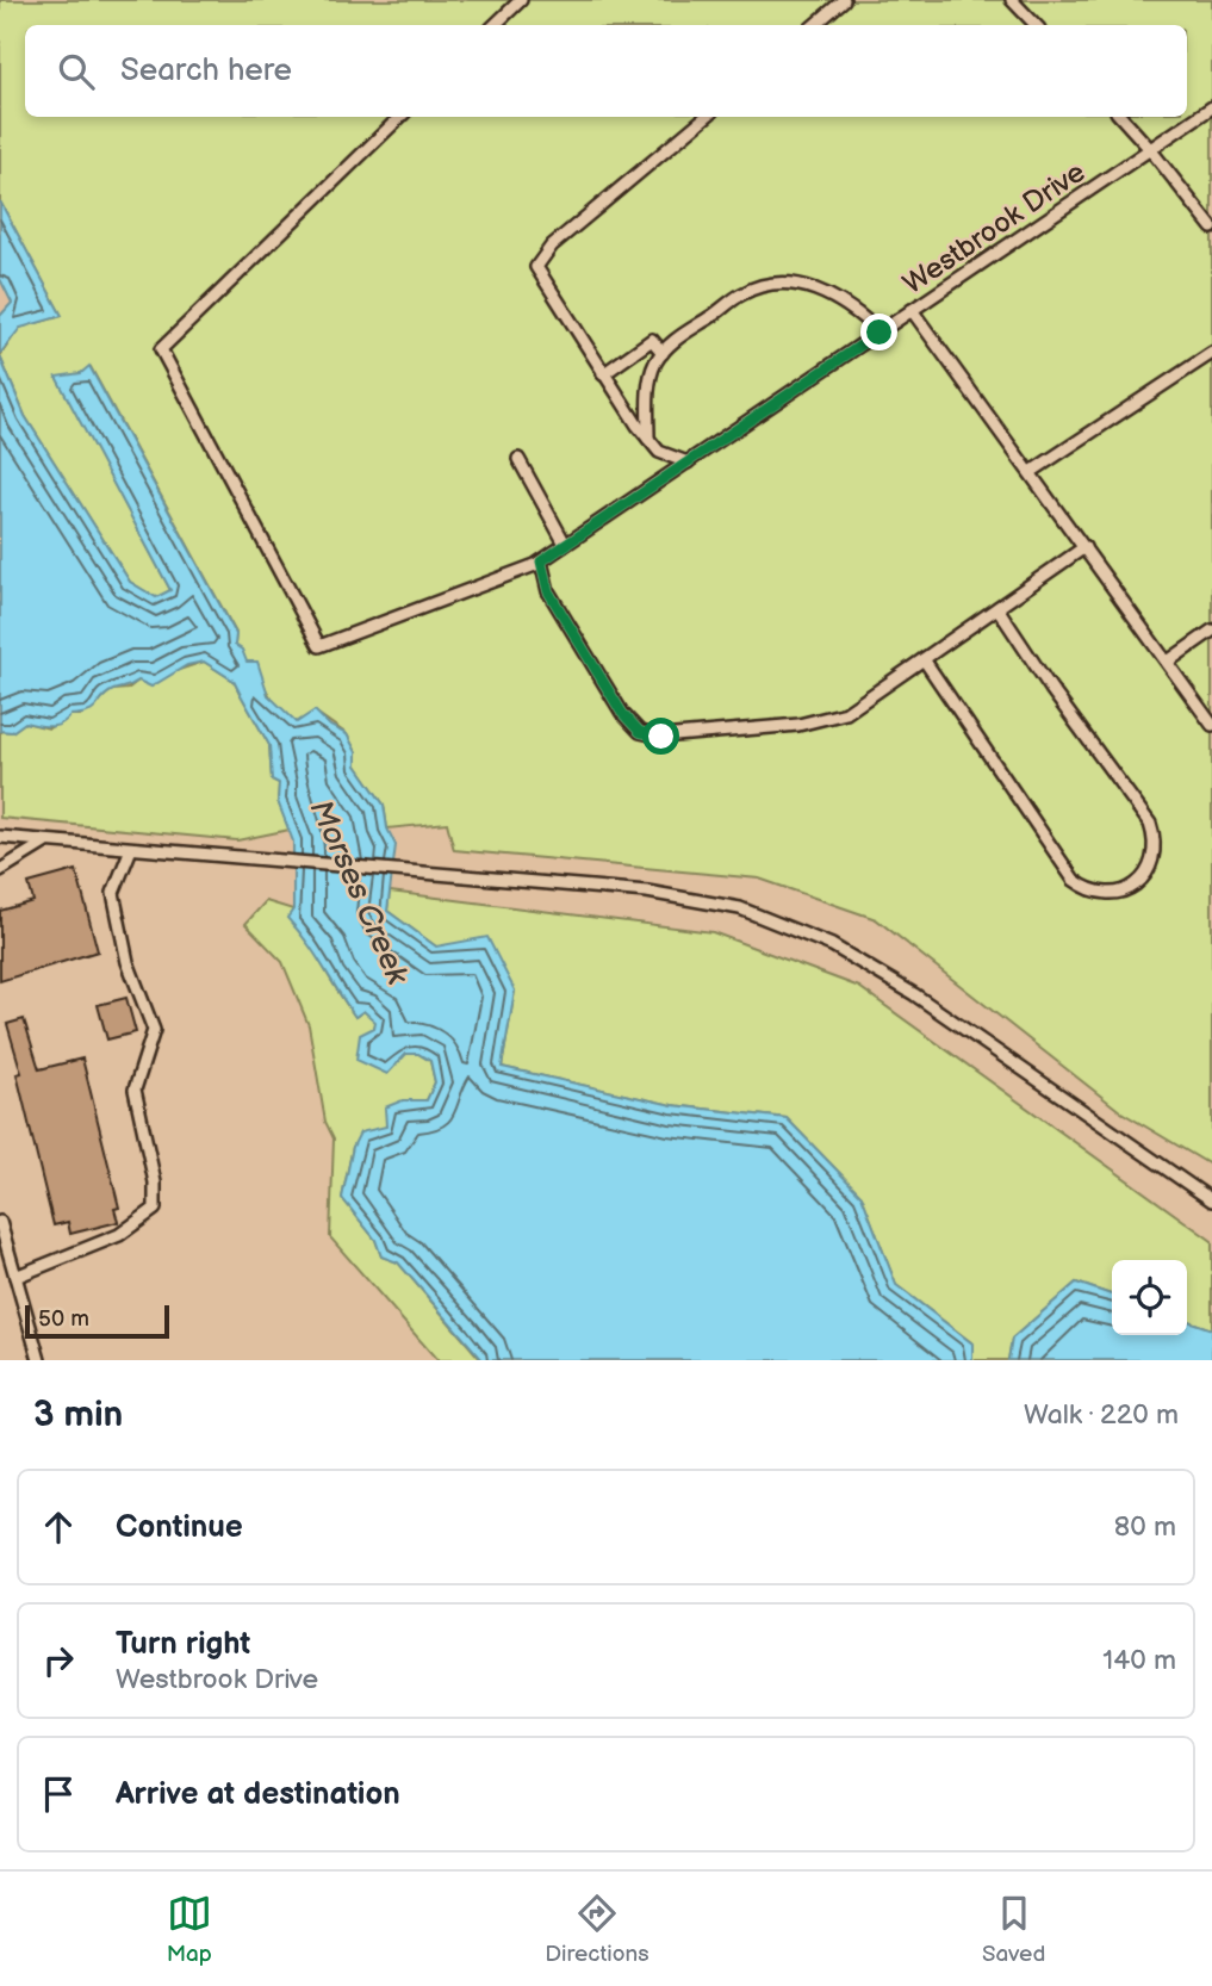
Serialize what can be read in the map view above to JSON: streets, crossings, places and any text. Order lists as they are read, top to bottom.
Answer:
{
  "streets": {
    "lane": ["Westbrook Drive"]
  },
  "water": ["Morses Creek"],
  "scale_bar": "50 m",
  "page": {
    "search": "Search here",
    "scale": "50 m",
    "heading": ["3 min", "Walk · 220 m"],
    "list": [
      ["Continue", "80 m"],
      ["Turn right", "Westbrook Drive", "140 m"],
      "Arrive at destination"
    ],
    "nav": ["Map", "Directions", "Saved"]
  }
}
